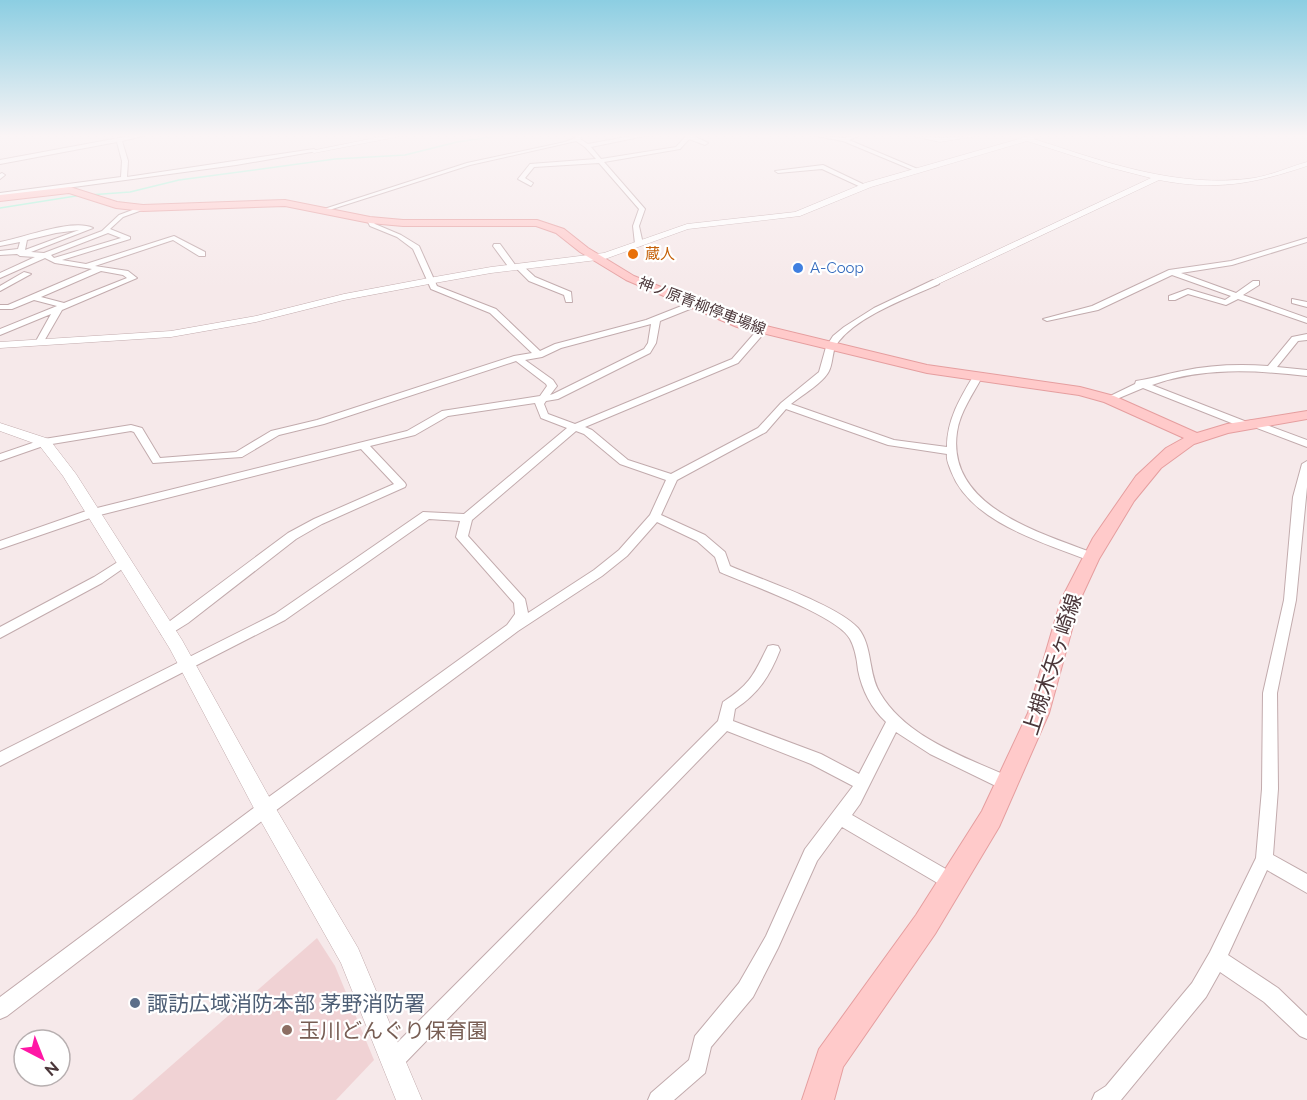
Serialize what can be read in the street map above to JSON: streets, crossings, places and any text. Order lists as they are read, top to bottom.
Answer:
{
  "streets": {
    "main road": ["神ノ原青柳停車場線", "上槻木矢ヶ崎線"]
  },
  "crossings": [
    ["神ノ原青柳停車場線", "上槻木矢ヶ崎線"]
  ],
  "places": [
    "蔵人",
    "A-Coop",
    "諏訪広域消防本部 茅野消防署",
    "玉川どんぐり保育園"
  ],
  "north": "bottom right"
}
